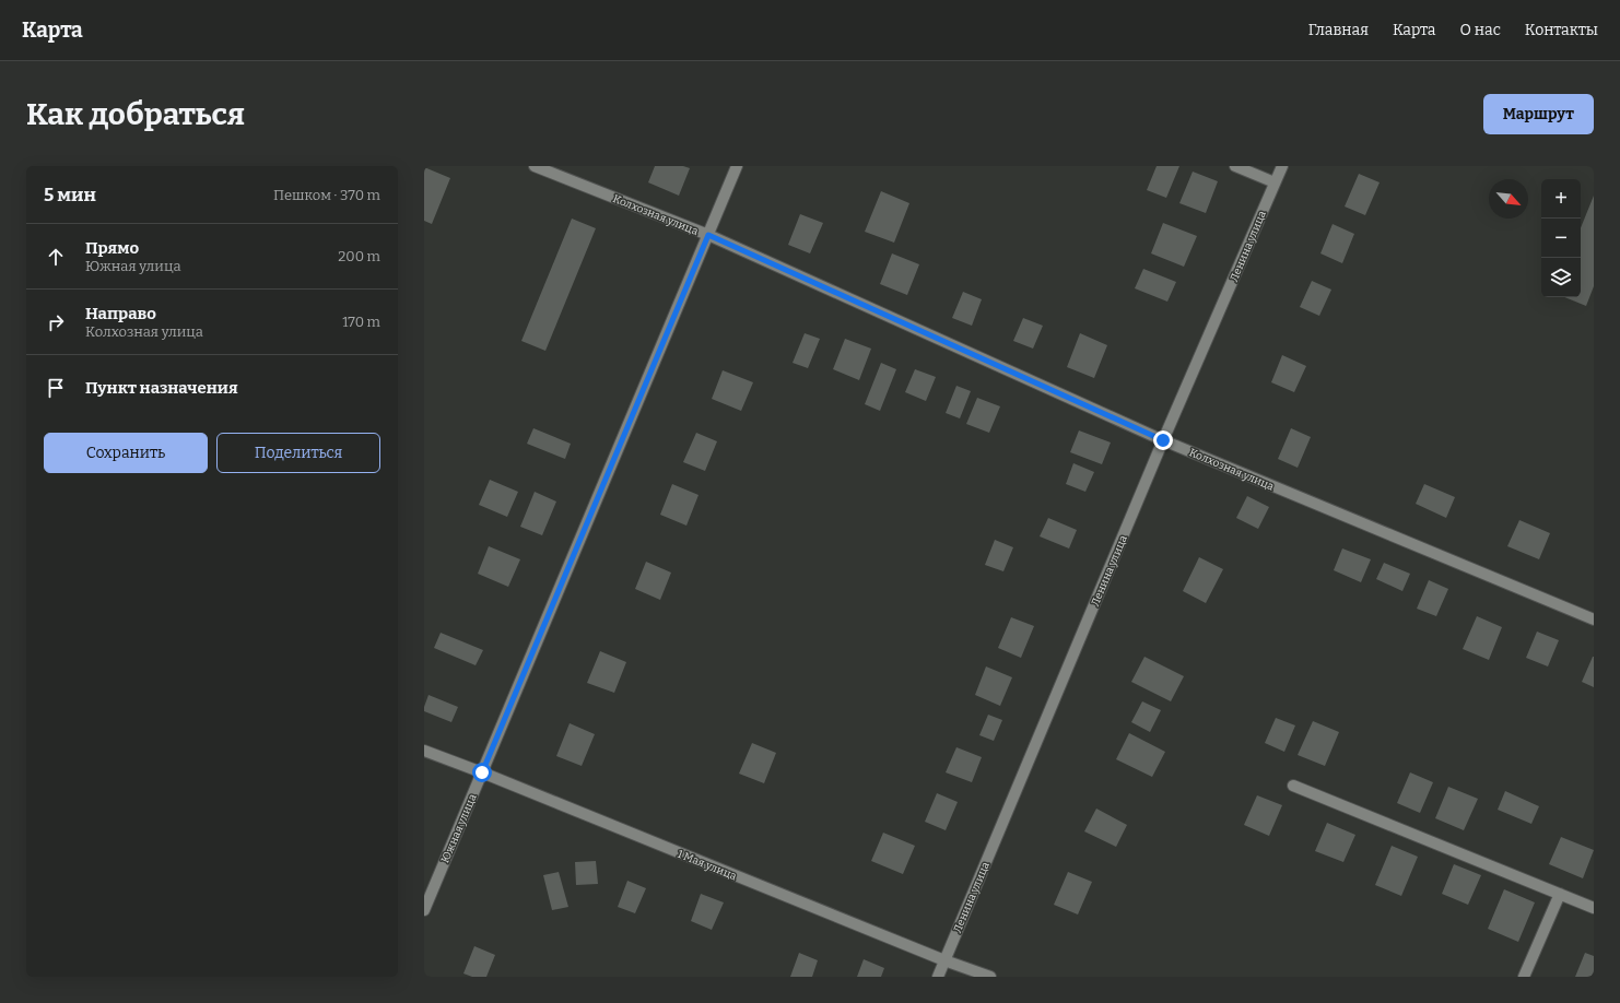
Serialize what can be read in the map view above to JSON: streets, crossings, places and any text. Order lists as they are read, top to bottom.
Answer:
{
  "streets": {
    "street": [
      "Колхозная улица",
      "Ленина улица",
      "Южная улица",
      "1 Мая улица"
    ]
  },
  "crossings": [
    ["Колхозная улица", "Ленина улица"],
    ["Колхозная улица", "Южная улица"],
    ["Ленина улица", "1 Мая улица"],
    ["Южная улица", "1 Мая улица"]
  ],
  "north": "bottom right",
  "page": {
    "header": "Карта",
    "nav": [
      "Главная",
      "Карта",
      "О нас",
      "Контакты"
    ],
    "buttons": [
      "Маршрут",
      ["Сохранить", "Поделиться"]
    ],
    "title": "Как добраться",
    "heading": ["5 мин", "Пешком · 370 m"],
    "map_buttons": ["+", "−"],
    "list": [
      ["Прямо", "Южная улица", "200 m"],
      ["Направо", "Колхозная улица", "170 m"],
      "Пункт назначения"
    ]
  }
}
